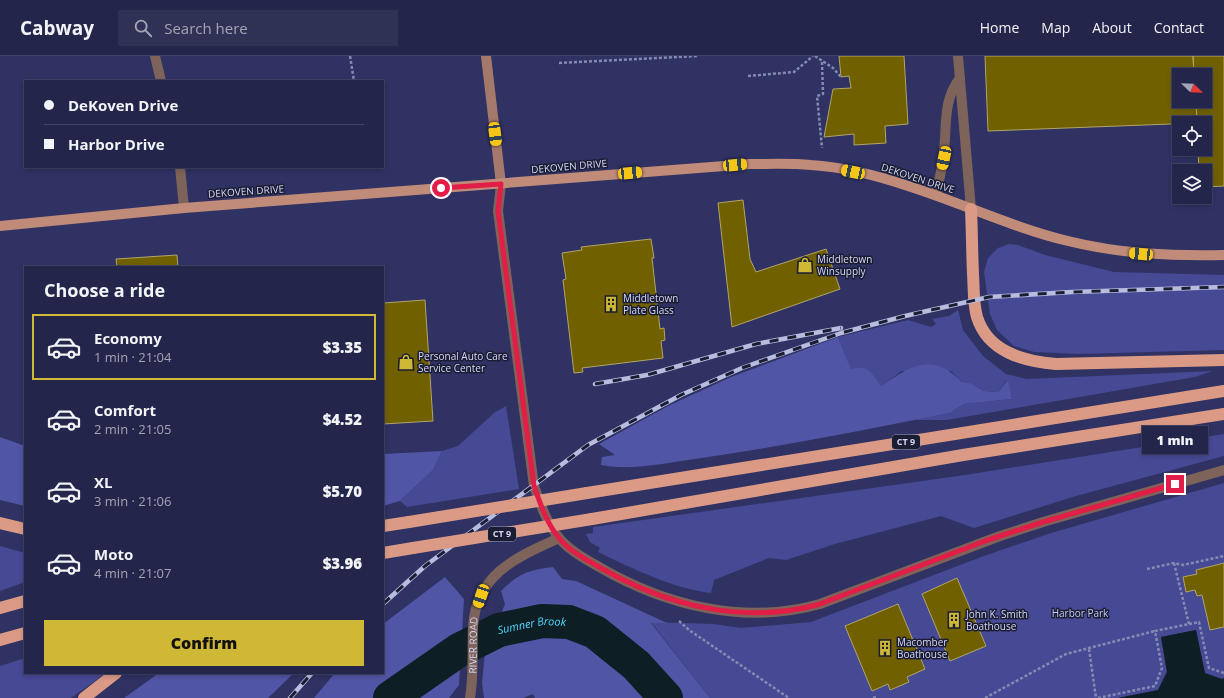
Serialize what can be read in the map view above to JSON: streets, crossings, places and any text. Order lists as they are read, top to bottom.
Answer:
{
  "streets": {
    "highway": ["CT 9"],
    "main road": ["DEKOVEN DRIVE"],
    "street": ["RIVER ROAD"]
  },
  "water": ["Sumner Brook"],
  "parks": ["Harbor Park"],
  "places": {
    "shop": ["Middletown Winsupply", "Personal Auto Care Service Center"],
    "building": ["Middletown Plate Glass", "John K. Smith Boathouse", "Macomber Boathouse"]
  },
  "north": "bottom right",
  "page": {
    "header": "Cabway",
    "search": "Search here",
    "nav": [
      "Home",
      "Map",
      "About",
      "Contact"
    ],
    "banner": ["DeKoven Drive", "Harbor Drive"],
    "heading": "Choose a ride",
    "list": [
      {
        "name": "Economy",
        "note": "1 min · 21:04",
        "value": "$3.35"
      },
      {
        "name": "Comfort",
        "note": "2 min · 21:05",
        "value": "$4.52"
      },
      {
        "name": "XL",
        "note": "3 min · 21:06",
        "value": "$5.70"
      },
      {
        "name": "Moto",
        "note": "4 min · 21:07",
        "value": "$3.96"
      }
    ],
    "bubble": "1 min",
    "buttons": "Confirm"
  }
}
